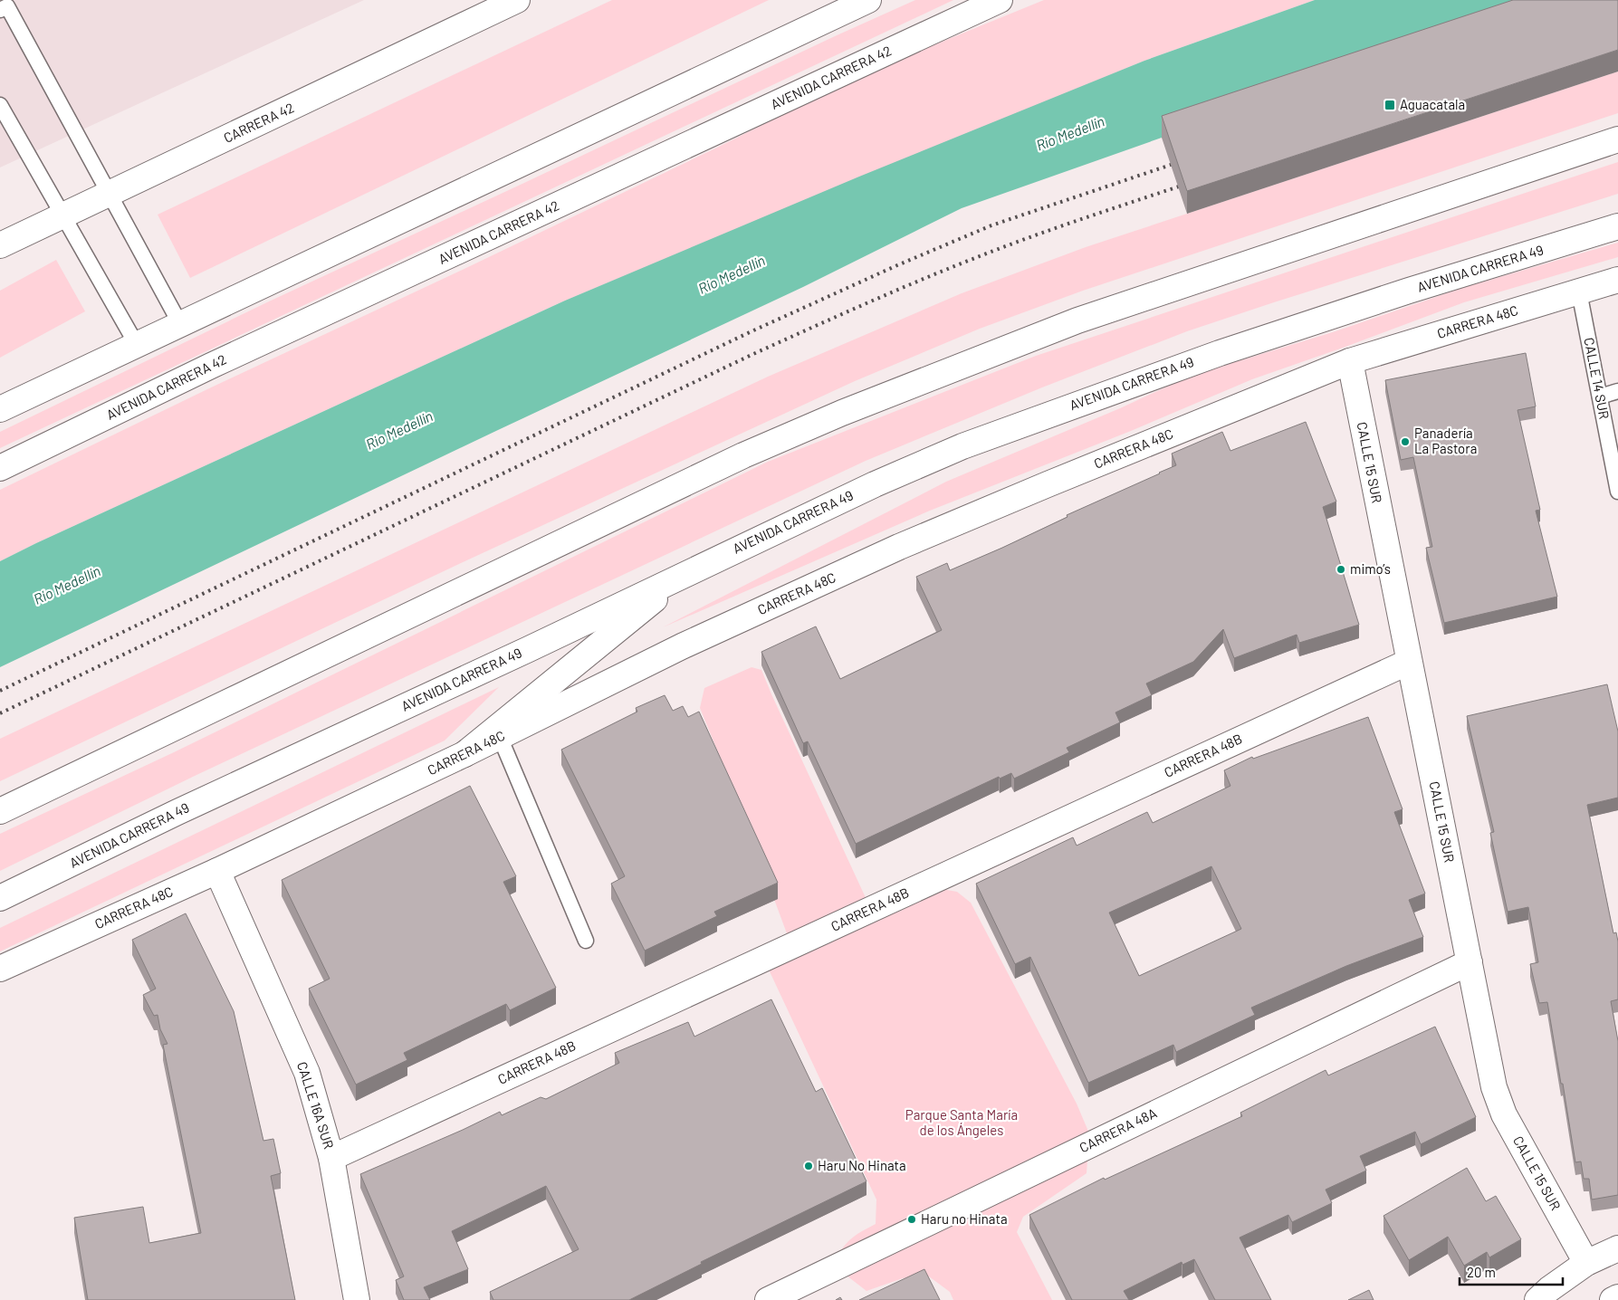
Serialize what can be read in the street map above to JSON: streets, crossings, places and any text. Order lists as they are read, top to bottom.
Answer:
{
  "streets": {
    "main road": [
      "AVENIDA CARRERA 42",
      "CARRERA 42",
      "AVENIDA CARRERA 49",
      "CARRERA 48C",
      "CALLE 15 SUR",
      "CARRERA 48B",
      "CALLE 16A SUR",
      "CARRERA 48A"
    ],
    "lane": ["CALLE 14 SUR"]
  },
  "crossings": [
    ["CARRERA 48C", "CALLE 14 SUR"],
    ["CARRERA 48C", "CALLE 15 SUR"],
    ["CARRERA 48C", "CALLE 16A SUR"],
    ["CALLE 15 SUR", "CARRERA 48B"],
    ["CALLE 15 SUR", "CARRERA 48A"],
    ["CARRERA 48B", "CALLE 16A SUR"]
  ],
  "water": ["Río Medellín"],
  "parks": ["Parque Santa María de los Ángeles"],
  "places": {
    "transit": ["Aguacatala"],
    "other": [
      "Panadería La Pastora",
      "mimo’s",
      "Haru No Hinata",
      "Haru no Hinata"
    ]
  },
  "scale_bar": "20 m"
}
